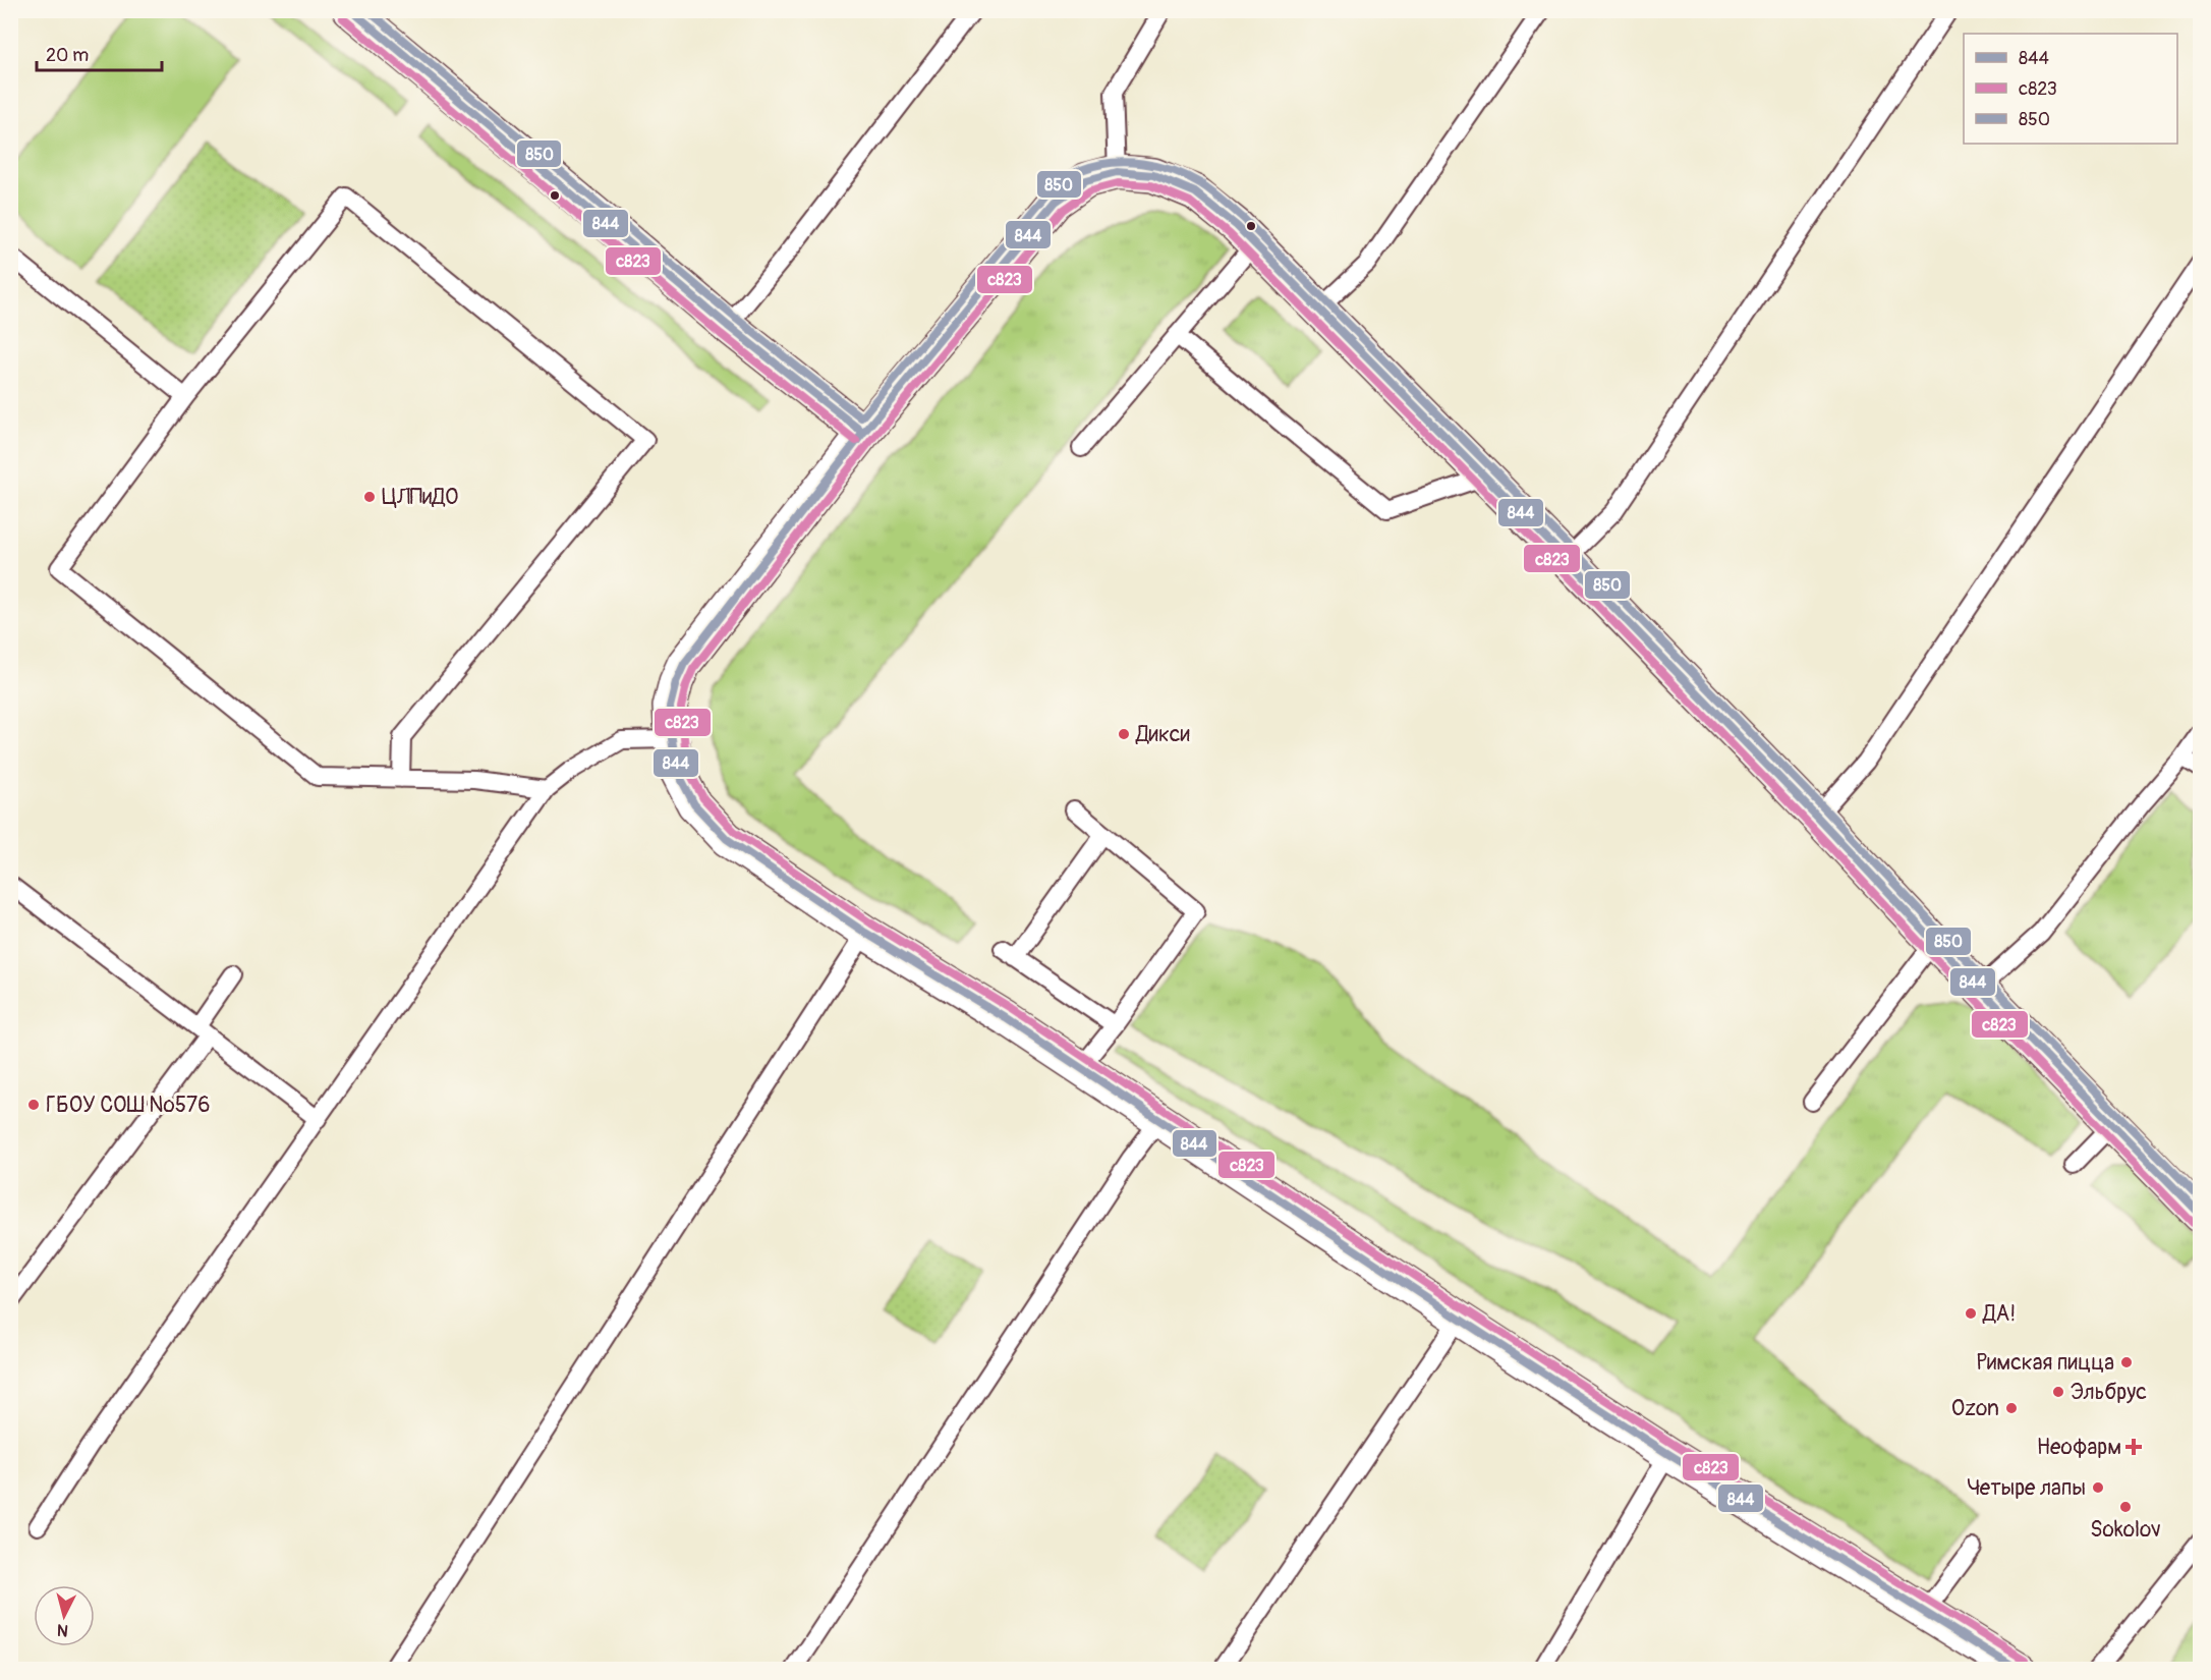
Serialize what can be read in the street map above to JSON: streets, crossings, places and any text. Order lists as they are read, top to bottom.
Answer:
{
  "places": {
    "other": [
      "ЦЛПиДО",
      "Дикси",
      "ГБОУ СОШ №576",
      "ДА!",
      "Римская пицца",
      "Эльбрус",
      "Ozon",
      "Четыре лапы",
      "Sokolov"
    ],
    "health": ["Неофарм"]
  },
  "lines": ["transit line 844", "transit line 850", "transit line с823"],
  "legend": ["844", "с823", "850"],
  "scale_bar": "20 m",
  "north": "bottom"
}
